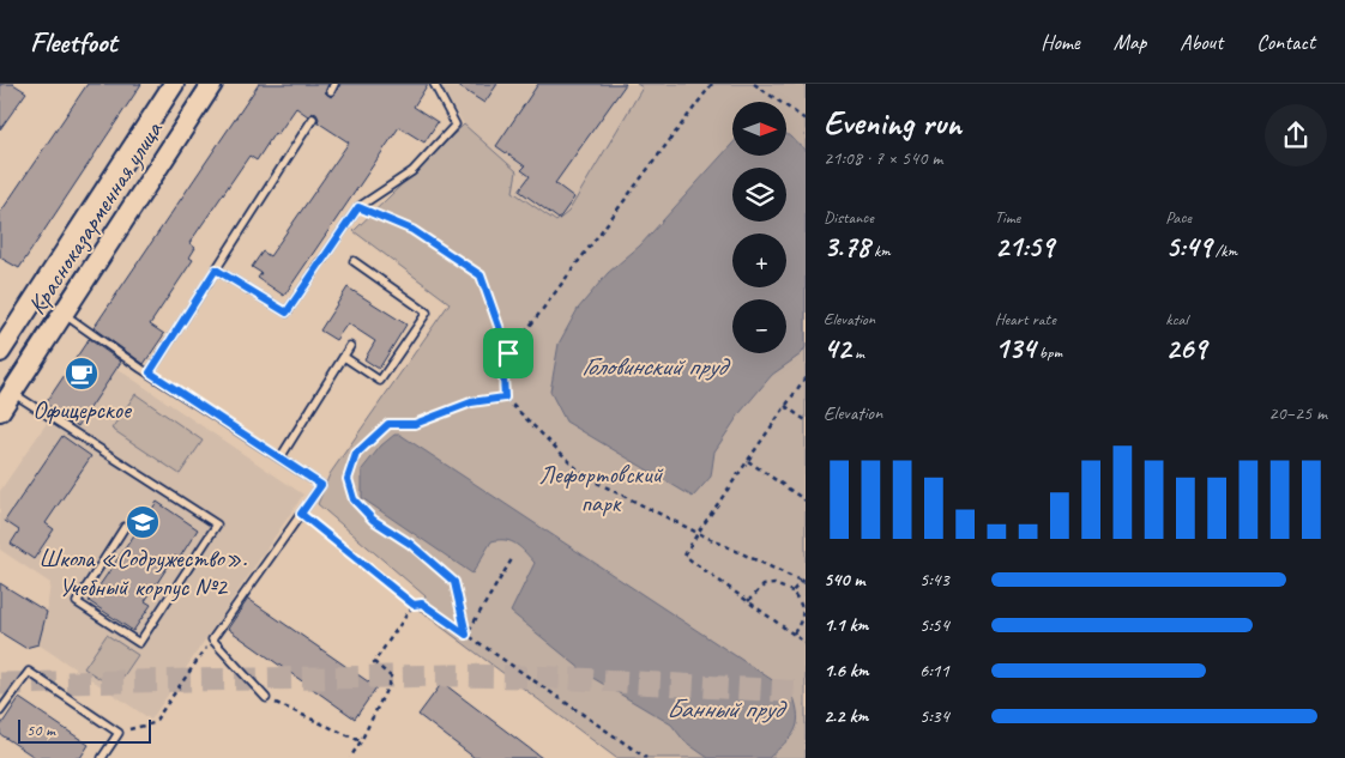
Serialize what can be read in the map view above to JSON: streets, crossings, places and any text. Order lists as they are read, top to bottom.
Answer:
{
  "streets": {
    "main road": ["Красноказарменная улица"]
  },
  "water": ["Головинский пруд", "Банный пруд"],
  "parks": ["Лефортовский парк"],
  "places": {
    "cafe": ["Офицерское"],
    "school or university": ["Школа «Содружество». Учебный корпус №2"]
  },
  "scale_bar": "50 m",
  "north": "right",
  "page": {
    "header": "Fleetfoot",
    "nav": [
      "Home",
      "Map",
      "About",
      "Contact"
    ],
    "heading": ["Evening run", "21:08 · 7 × 540 m"],
    "map_buttons": ["+", "−"],
    "stats": [
      ["Distance", "3.78 km"],
      ["Time", "21:59"],
      ["Pace", "5:49 /km"],
      ["Elevation", "42 m"],
      ["Heart rate", "134 bpm"],
      ["kcal", "269"]
    ],
    "chart": ["Elevation", "20–25 m"],
    "list": [
      {
        "name": "540 m",
        "note": "5:43"
      },
      {
        "name": "1.1 km",
        "note": "5:54"
      },
      {
        "name": "1.6 km",
        "note": "6:11"
      },
      {
        "name": "2.2 km",
        "note": "5:34"
      }
    ],
    "scale": "50 m"
  }
}
